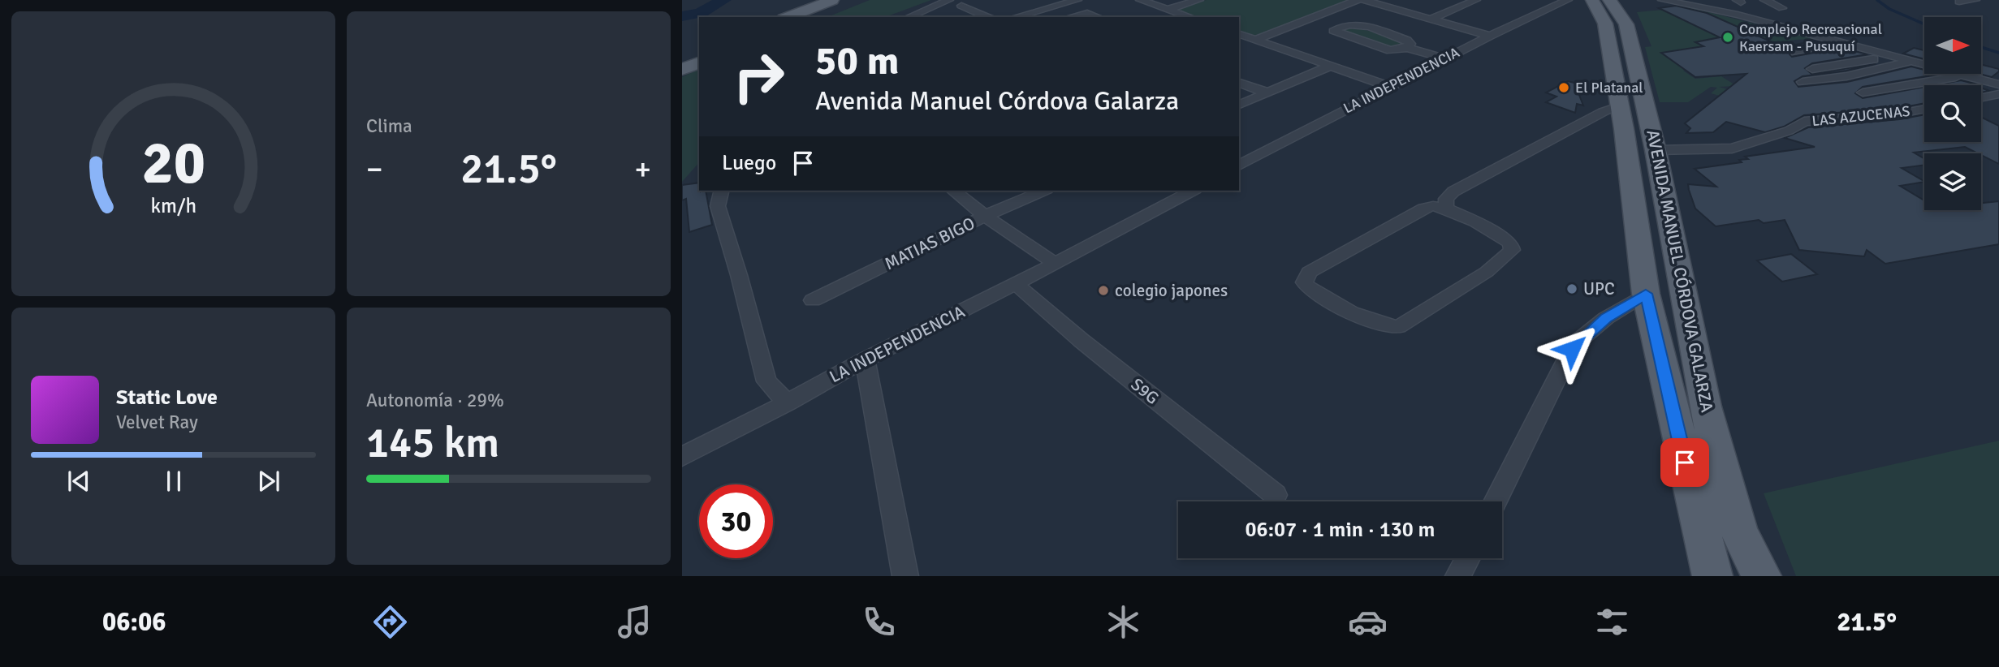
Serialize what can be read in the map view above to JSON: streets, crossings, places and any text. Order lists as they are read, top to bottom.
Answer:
{
  "streets": {
    "main road": ["AVENIDA MANUEL CÓRDOVA GALARZA"],
    "street": [
      "LA INDEPENDENCIA",
      "LAS AZUCENAS",
      "MATIAS BIGO",
      "S9G"
    ]
  },
  "crossings": [
    ["LA INDEPENDENCIA", "S9G"],
    ["LAS AZUCENAS", "AVENIDA MANUEL CÓRDOVA GALARZA"]
  ],
  "places": [
    "Complejo Recreacional Kaersam - Pusuquí",
    "El Platanal",
    "UPC",
    "colegio japones"
  ],
  "north": "right",
  "page": {
    "tile": [
      "Clima",
      ["Autonomía · 29%", "145 km"]
    ],
    "turn": ["50 m", "Avenida Manuel Córdova Galarza"],
    "then": "Luego",
    "heat": ["−", "21.5°", "+"],
    "song": ["Static Love", "Velvet Ray"],
    "limit": "30",
    "trip": "06:07 · 1 min · 130 m",
    "tabs": ["06:06", "21.5°"],
    "gauge": ["20", "km/h"]
  }
}
